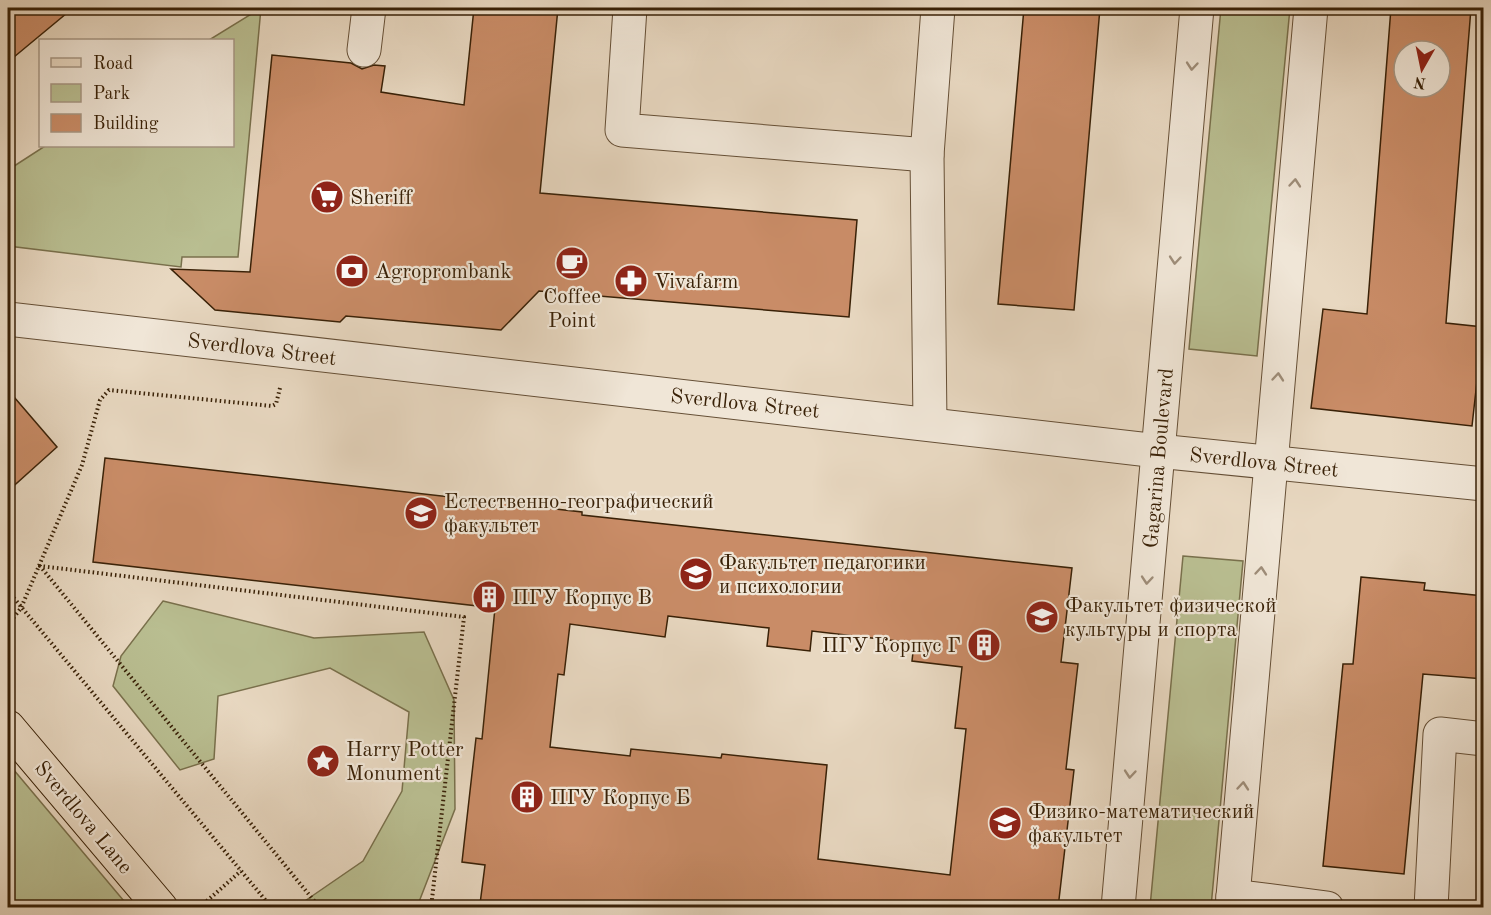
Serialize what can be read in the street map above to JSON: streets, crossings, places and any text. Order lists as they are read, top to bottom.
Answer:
{
  "streets": {
    "main road": ["Sverdlova Lane"],
    "street": ["Sverdlova Street", "Gagarina Boulevard"]
  },
  "crossings": [
    ["Sverdlova Street", "Gagarina Boulevard"]
  ],
  "places": {
    "supermarket": ["Sheriff"],
    "cafe": ["Coffee Point"],
    "bank": ["Agroprombank"],
    "pharmacy": ["Vivafarm"],
    "school or university": [
      "Естественно-географический факультет",
      "Факультет педагогики и психологии",
      "Факультет физической культуры и спорта",
      "Физико-математический факультет"
    ],
    "building": ["ПГУ Корпус В", "ПГУ Корпус Г", "ПГУ Корпус Б"],
    "place": ["Harry Potter Monument"]
  },
  "legend": ["Road", "Park", "Building"],
  "north": "bottom"
}
